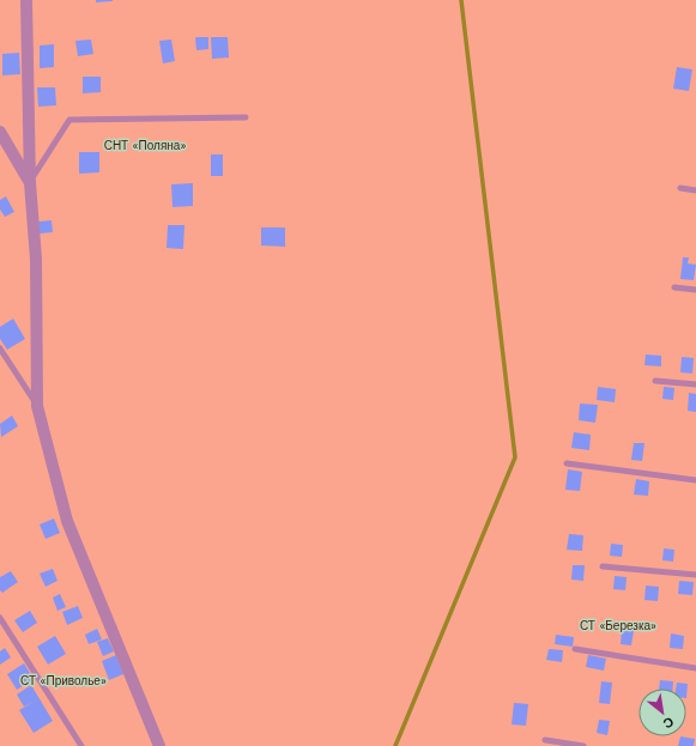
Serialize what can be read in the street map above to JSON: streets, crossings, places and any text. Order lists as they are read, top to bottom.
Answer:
{
  "parks": ["СНТ «Поляна»", "СТ «Березка»", "СТ «Приволье»"],
  "north": "bottom right"
}
